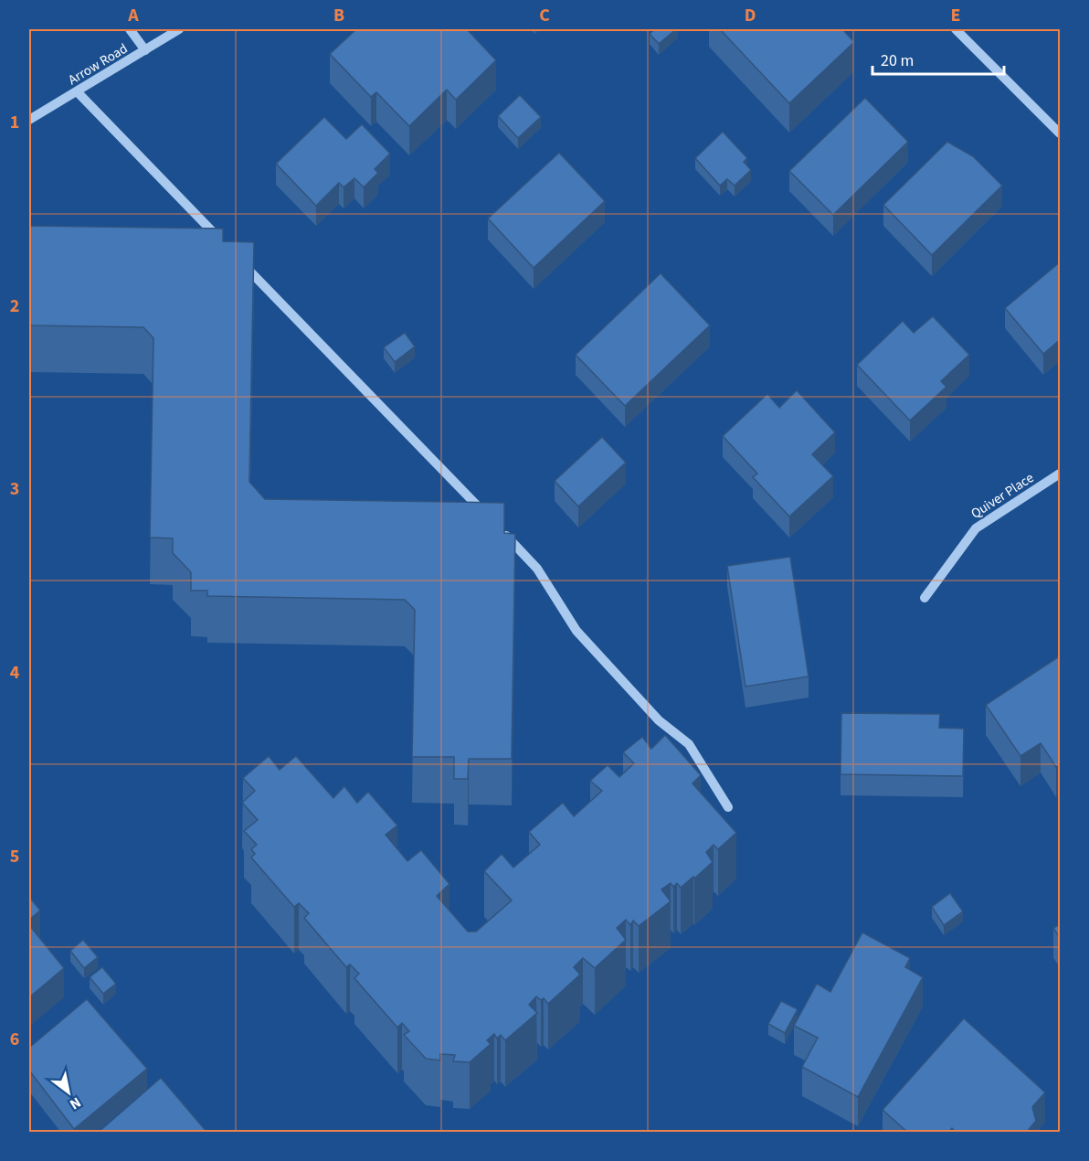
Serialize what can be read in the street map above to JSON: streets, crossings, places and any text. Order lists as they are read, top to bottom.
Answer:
{
  "streets": {
    "street": ["Arrow Road", "Quiver Place"]
  },
  "scale_bar": "20 m",
  "north": "bottom right",
  "grid": {
    "columns": [
      "A",
      "B",
      "C",
      "D",
      "E"
    ],
    "rows": [
      "1",
      "2",
      "3",
      "4",
      "5",
      "6"
    ]
  }
}
